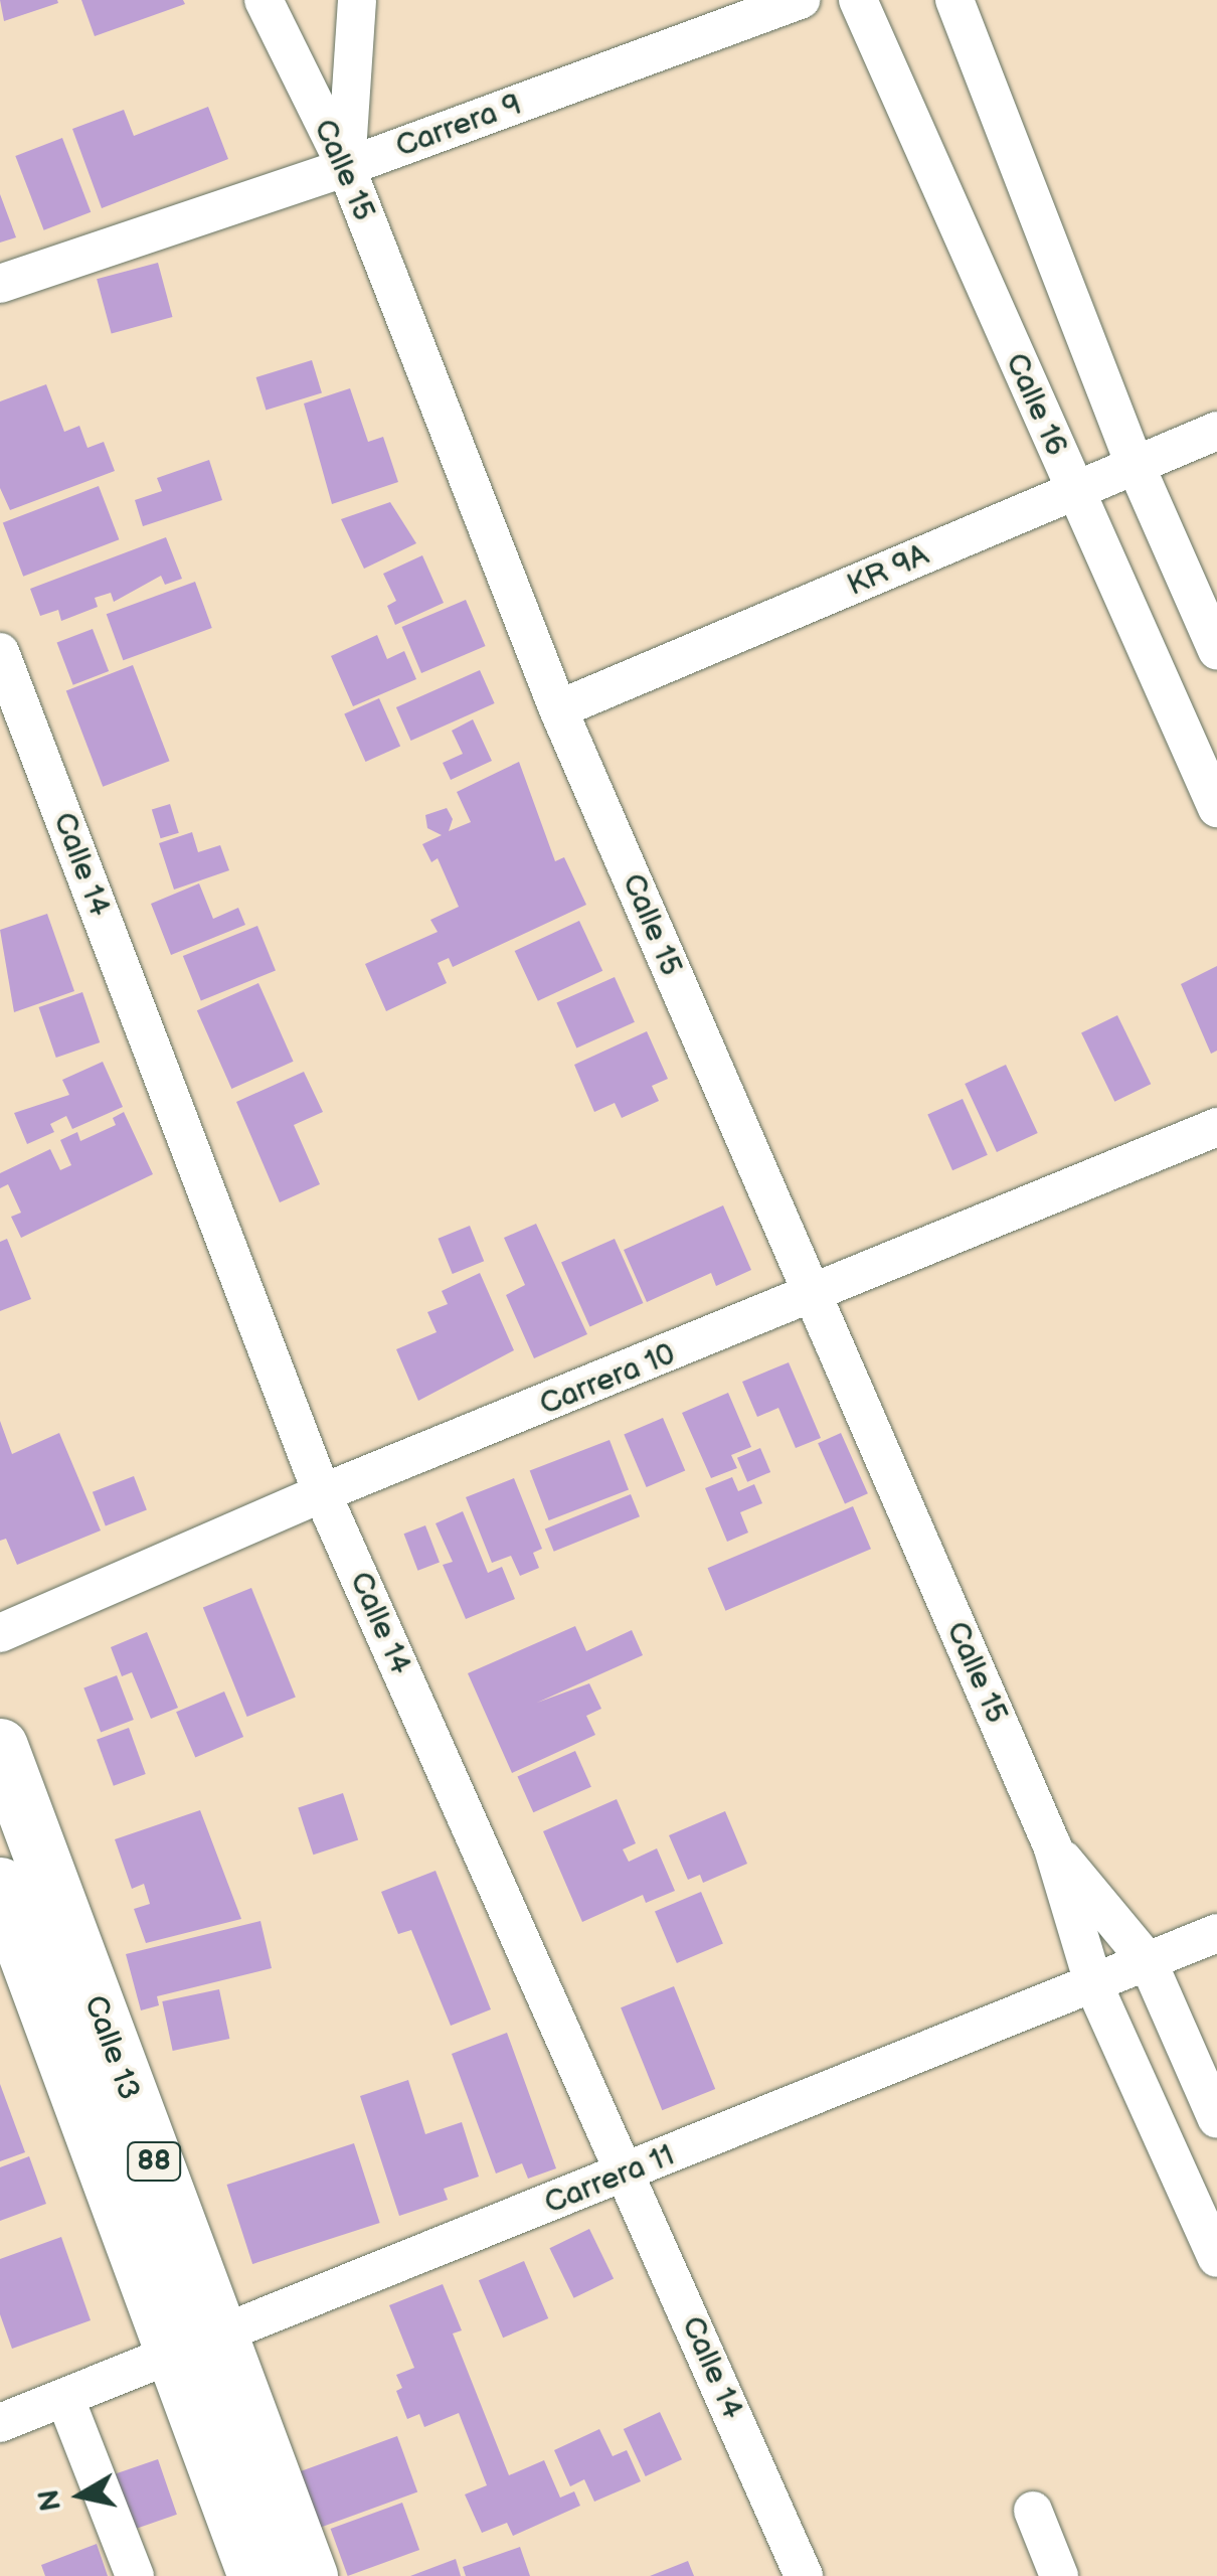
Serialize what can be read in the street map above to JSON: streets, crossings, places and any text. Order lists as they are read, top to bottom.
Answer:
{
  "streets": {
    "highway": ["Calle 13", "88"],
    "street": [
      "Carrera 9",
      "Calle 15",
      "Calle 16",
      "KR 9A",
      "Calle 14",
      "Carrera 10",
      "Carrera 11"
    ]
  },
  "crossings": [
    ["Carrera 9", "Calle 15"],
    ["Calle 15", "KR 9A"],
    ["Calle 15", "Carrera 10"],
    ["Calle 15", "Carrera 11"],
    ["Calle 16", "KR 9A"],
    ["Calle 14", "Carrera 10"],
    ["Calle 14", "Carrera 11"],
    ["Calle 13", "Carrera 11"]
  ],
  "north": "left"
}
